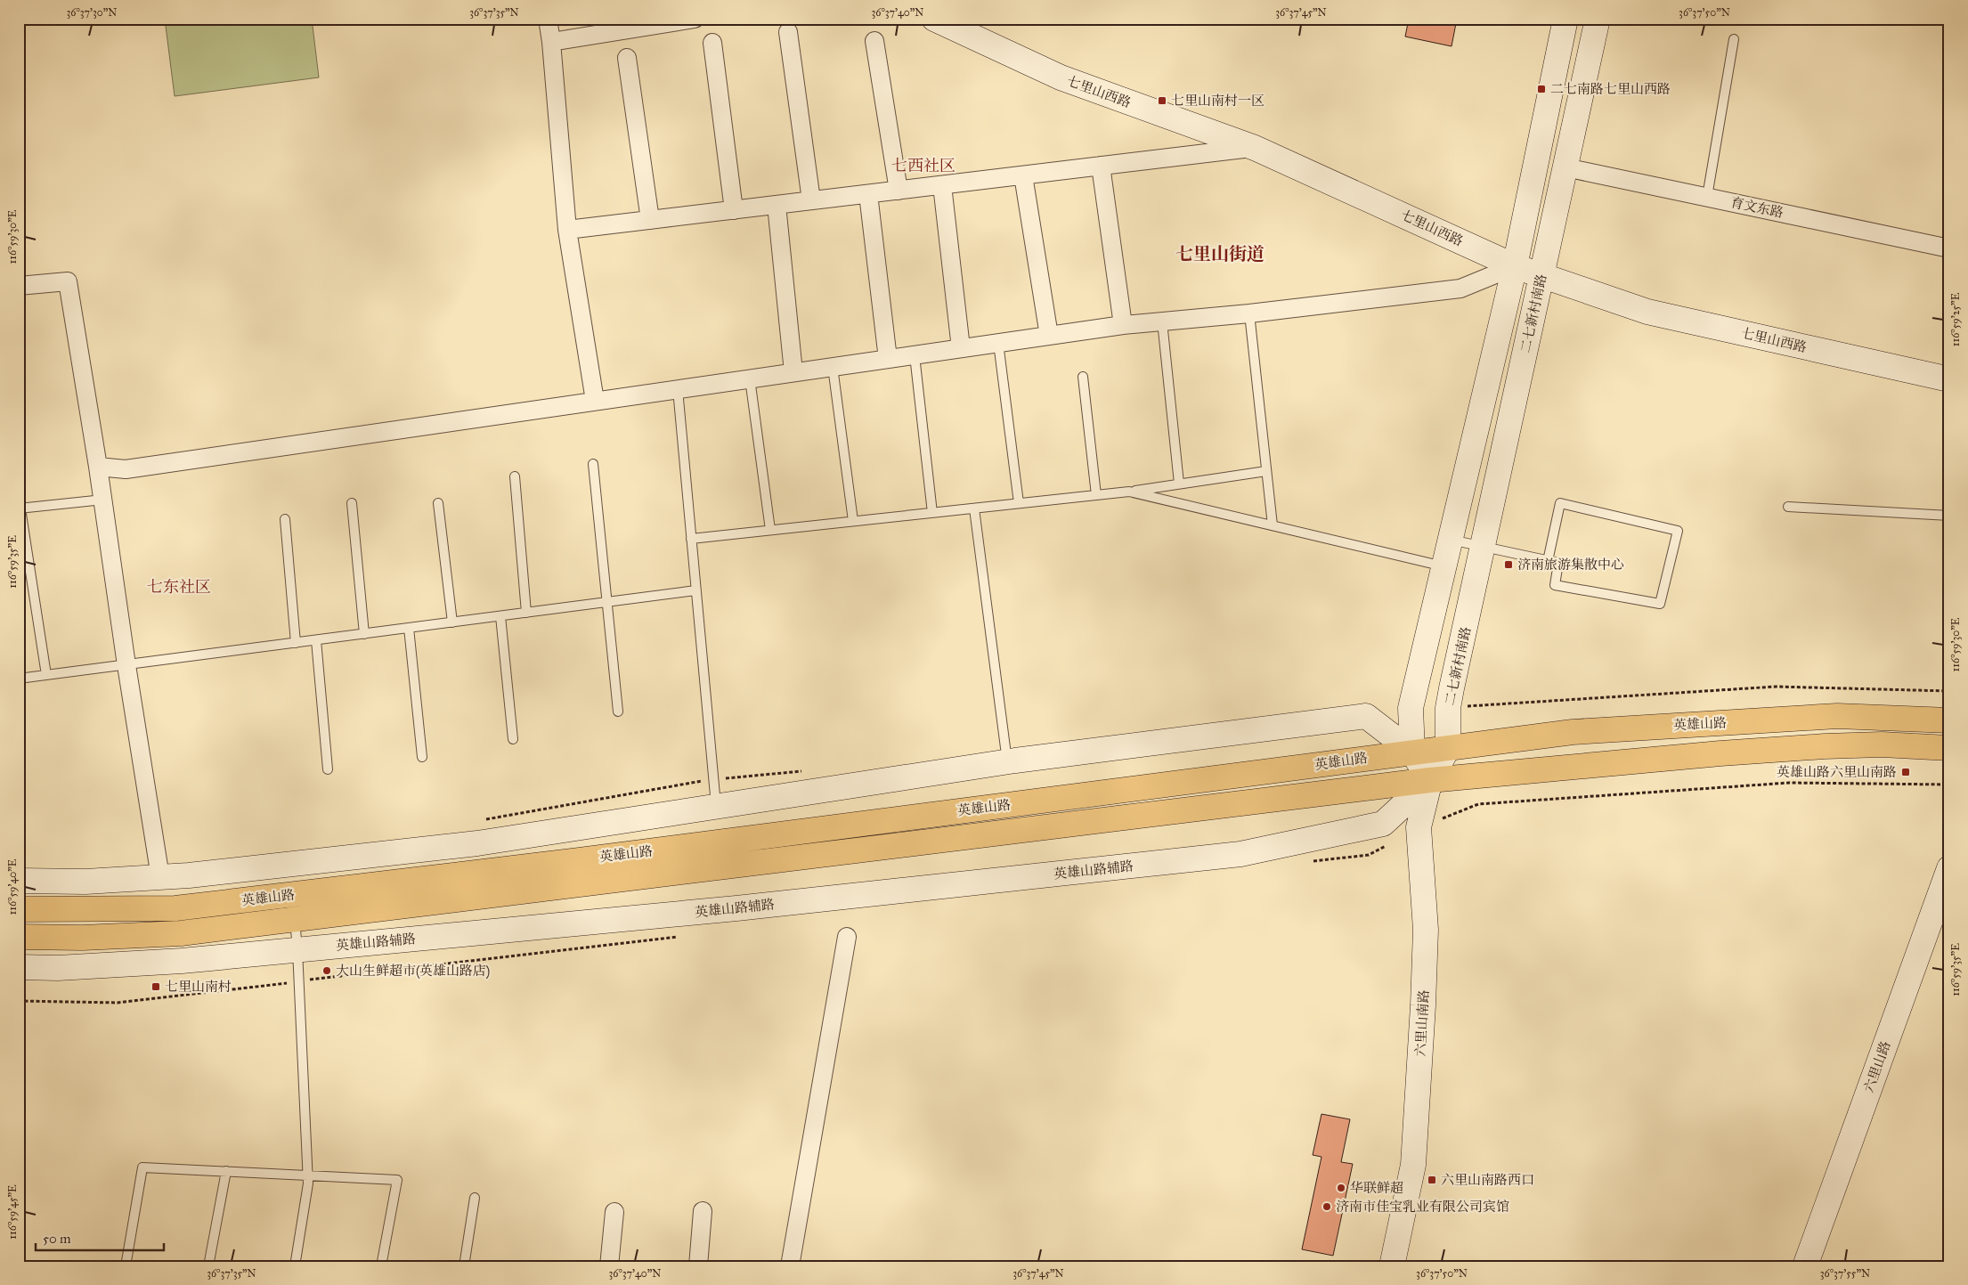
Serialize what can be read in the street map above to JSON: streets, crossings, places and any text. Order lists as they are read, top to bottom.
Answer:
{
  "streets": {
    "main road": ["英雄山路"],
    "street": [
      "七里山西路",
      "育文东路",
      "二七新村南路",
      "英雄山路辅路",
      "六里山南路",
      "六里山路"
    ]
  },
  "crossings": [
    ["七里山西路", "二七新村南路"],
    ["育文东路", "二七新村南路"],
    ["二七新村南路", "英雄山路"],
    ["二七新村南路", "英雄山路辅路"],
    ["二七新村南路", "六里山南路"],
    ["英雄山路", "英雄山路辅路"],
    ["英雄山路", "六里山南路"],
    ["英雄山路辅路", "六里山南路"]
  ],
  "districts": ["七西社区", "七里山街道", "七东社区"],
  "places": {
    "transit": [
      "二七南路七里山西路",
      "七里山南村一区",
      "济南旅游集散中心",
      "英雄山路六里山南路",
      "七里山南村",
      "六里山南路西口"
    ],
    "other": ["大山生鲜超市(英雄山路店)", "华联鲜超", "济南市佳宝乳业有限公司宾馆"]
  },
  "scale_bar": "50 m",
  "coordinates": [
    "36°37'30\"N",
    "36°37'35\"N",
    "36°37'40\"N",
    "36°37'45\"N",
    "36°37'50\"N",
    "116°59'30\"E",
    "116°59'25\"E",
    "116°59'35\"E",
    "116°59'40\"E",
    "116°59'45\"E",
    "36°37'55\"N"
  ]
}
